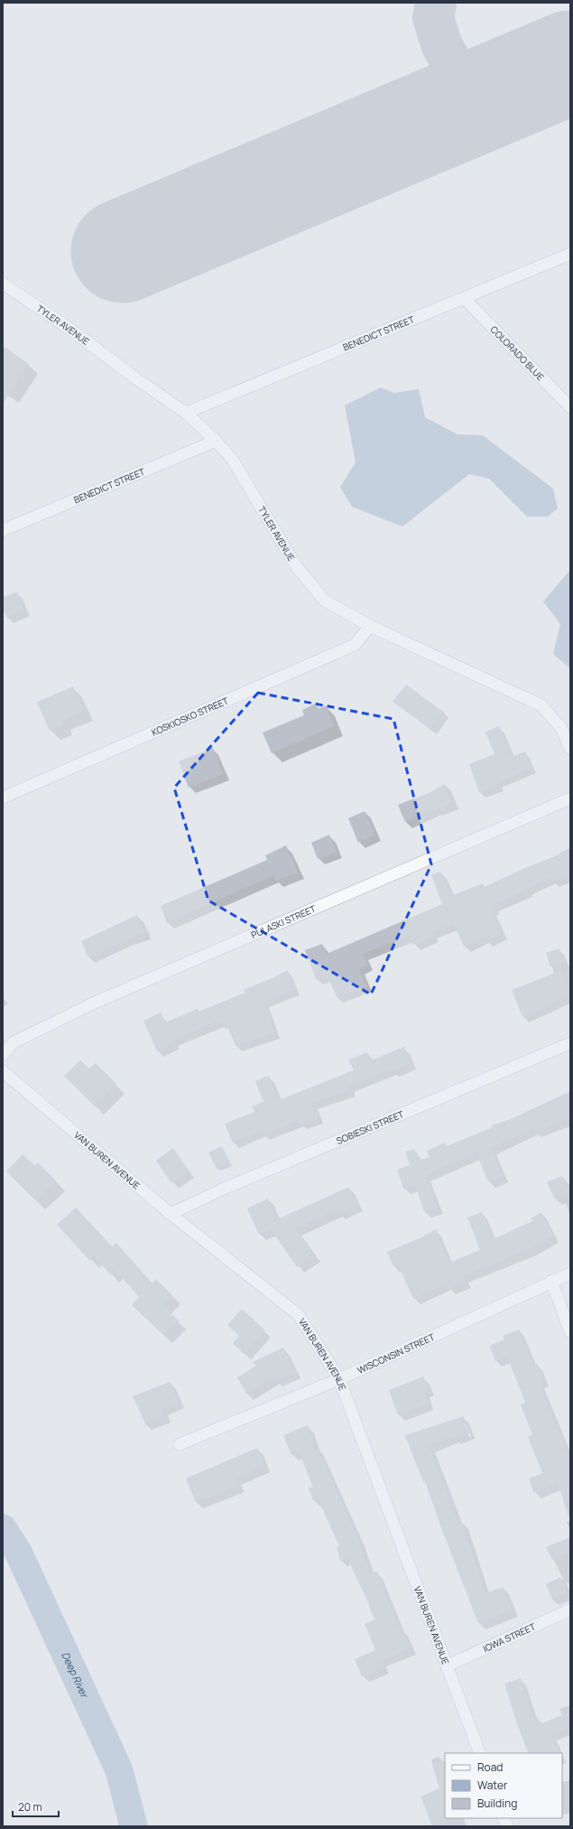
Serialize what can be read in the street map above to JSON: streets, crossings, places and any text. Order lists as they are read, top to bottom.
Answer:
{
  "streets": {
    "street": [
      "TYLER AVENUE",
      "BENEDICT STREET",
      "COLORADO BLUE",
      "KOSKIOSKO STREET",
      "PULASKI STREET",
      "SOBIESKI STREET",
      "VAN BUREN AVENUE",
      "WISCONSIN STREET",
      "IOWA STREET"
    ]
  },
  "crossings": [
    ["TYLER AVENUE", "BENEDICT STREET"],
    ["TYLER AVENUE", "KOSKIOSKO STREET"],
    ["BENEDICT STREET", "COLORADO BLUE"],
    ["SOBIESKI STREET", "VAN BUREN AVENUE"],
    ["VAN BUREN AVENUE", "WISCONSIN STREET"],
    ["VAN BUREN AVENUE", "IOWA STREET"]
  ],
  "water": ["Deep River"],
  "legend": ["Road", "Water", "Building"],
  "scale_bar": "20 m"
}
